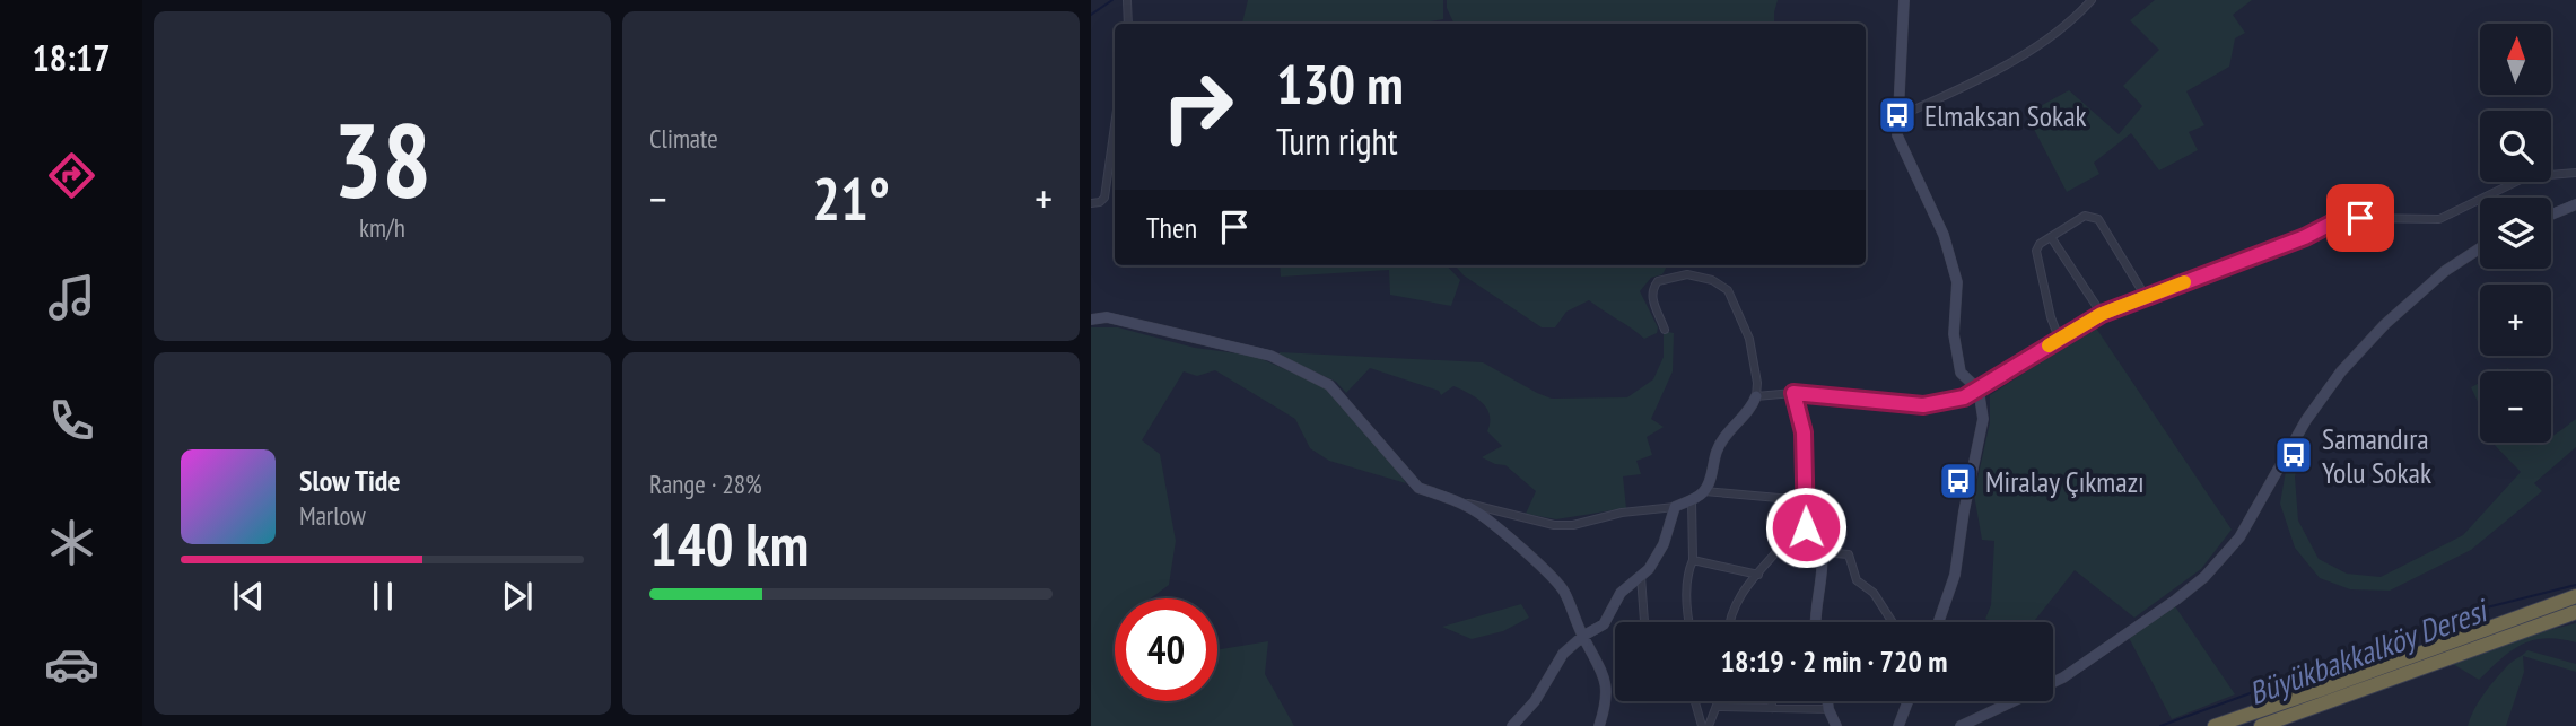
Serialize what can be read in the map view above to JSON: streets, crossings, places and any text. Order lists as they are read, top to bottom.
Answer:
{
  "water": ["Büyükbakkalköy Deresi"],
  "places": {
    "bus stop": ["Elmaksan Sokak", "Samandıra Yolu Sokak", "Miralay Çıkmazı"]
  },
  "north": "top",
  "page": {
    "tabs": "18:17",
    "tile": [
      ["38", "km/h"],
      "Climate",
      ["Range · 28%", "140 km"]
    ],
    "map_buttons": ["+", "−"],
    "turn": ["130 m", "Turn right"],
    "heat": ["−", "21°", "+"],
    "then": "Then",
    "song": ["Slow Tide", "Marlow"],
    "limit": "40",
    "trip": "18:19 · 2 min · 720 m"
  }
}
